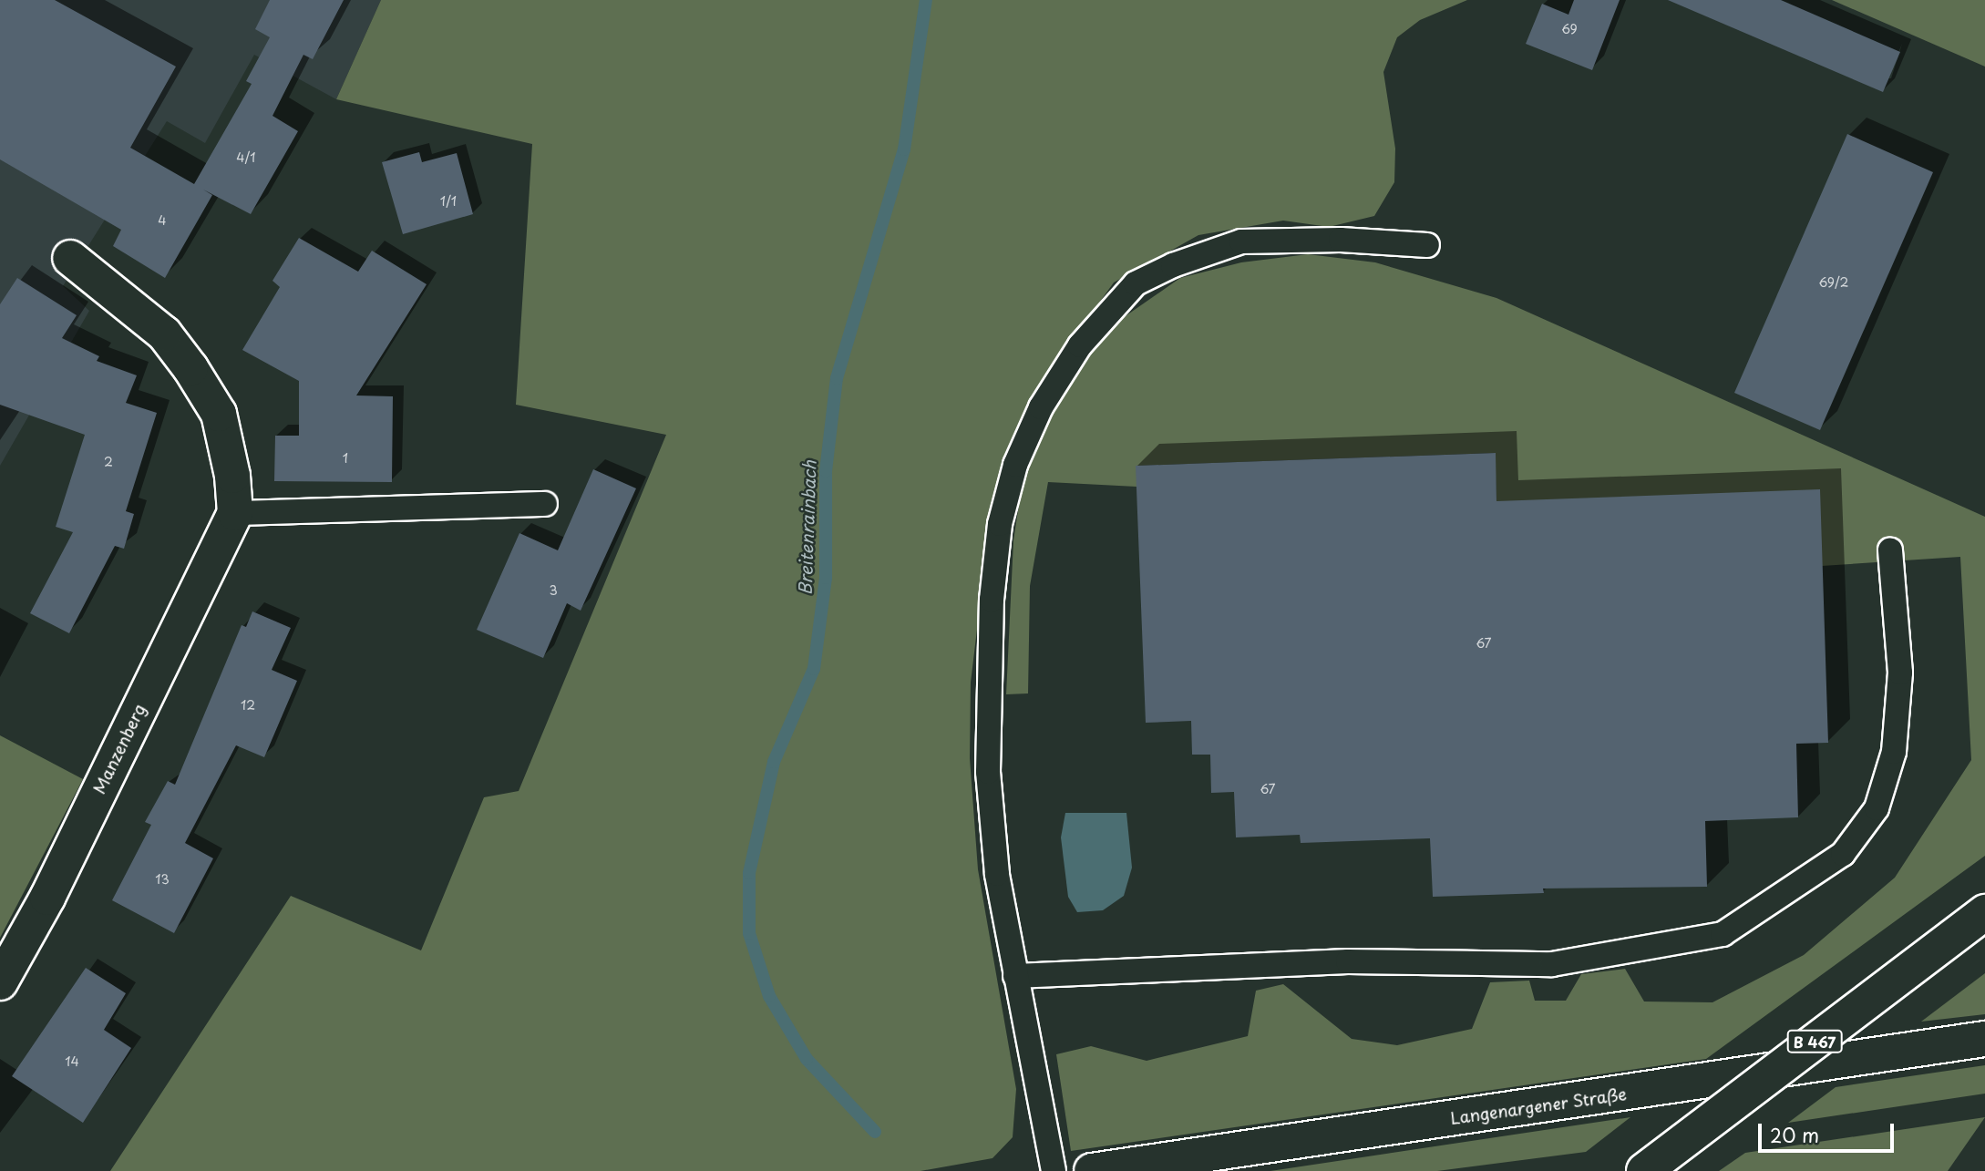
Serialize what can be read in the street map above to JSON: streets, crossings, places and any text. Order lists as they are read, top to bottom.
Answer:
{
  "streets": {
    "street": ["Manzenberg", "B 467", "Langenargener Straße"]
  },
  "water": ["Breitenrainbach"],
  "house_numbers": [
    "69",
    "4/1",
    "1/1",
    "4",
    "69/2",
    "1",
    "2",
    "3",
    "67",
    "12",
    "67",
    "13",
    "14"
  ],
  "scale_bar": "20 m"
}
